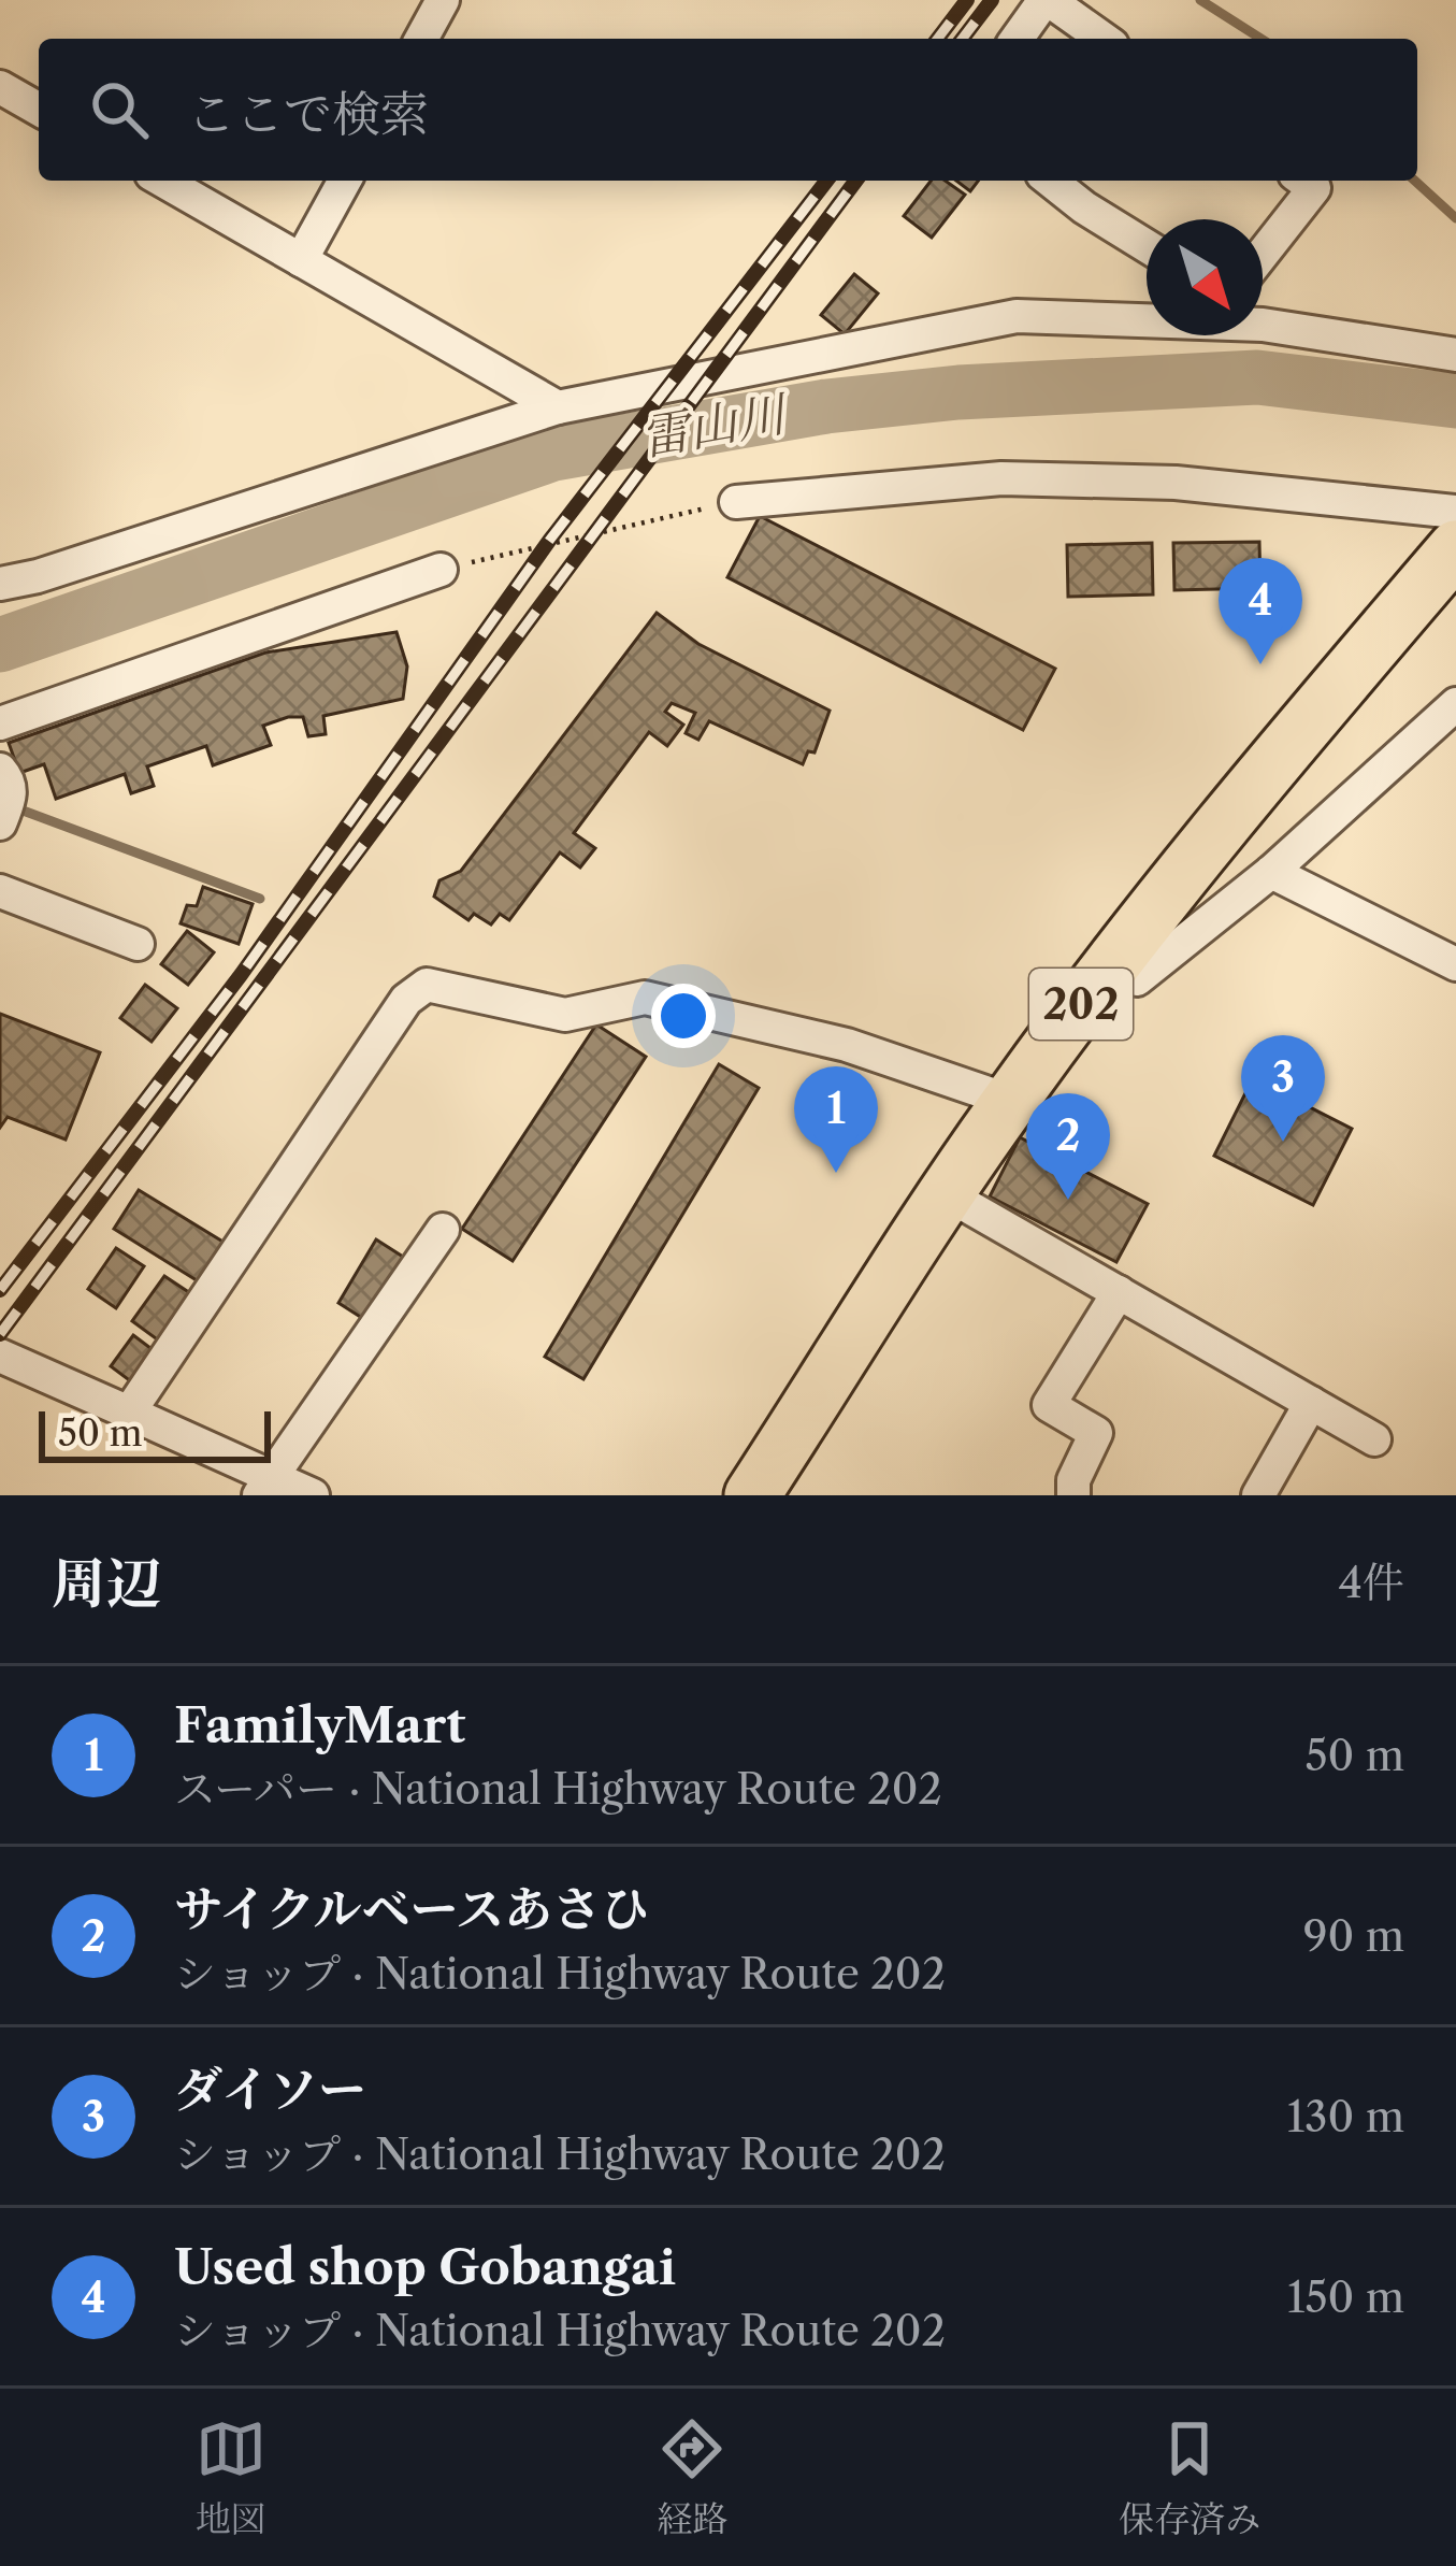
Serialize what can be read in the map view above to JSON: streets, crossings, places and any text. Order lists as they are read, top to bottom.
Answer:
{
  "streets": {
    "highway": ["202"]
  },
  "water": ["雷山川"],
  "scale_bar": "50 m",
  "north": "bottom right",
  "page": {
    "search": "ここで検索",
    "pins": [
      "4",
      "3",
      "1",
      "2"
    ],
    "scale": "50 m",
    "heading": ["周辺", "4件"],
    "list": [
      {
        "mark": "1",
        "name": "FamilyMart",
        "note": "スーパー · National Highway Route 202",
        "value": "50 m"
      },
      {
        "mark": "2",
        "name": "サイクルベースあさひ",
        "note": "ショップ · National Highway Route 202",
        "value": "90 m"
      },
      {
        "mark": "3",
        "name": "ダイソー",
        "note": "ショップ · National Highway Route 202",
        "value": "130 m"
      },
      {
        "mark": "4",
        "name": "Used shop Gobangai",
        "note": "ショップ · National Highway Route 202",
        "value": "150 m"
      }
    ],
    "nav": ["地図", "経路", "保存済み"]
  }
}
